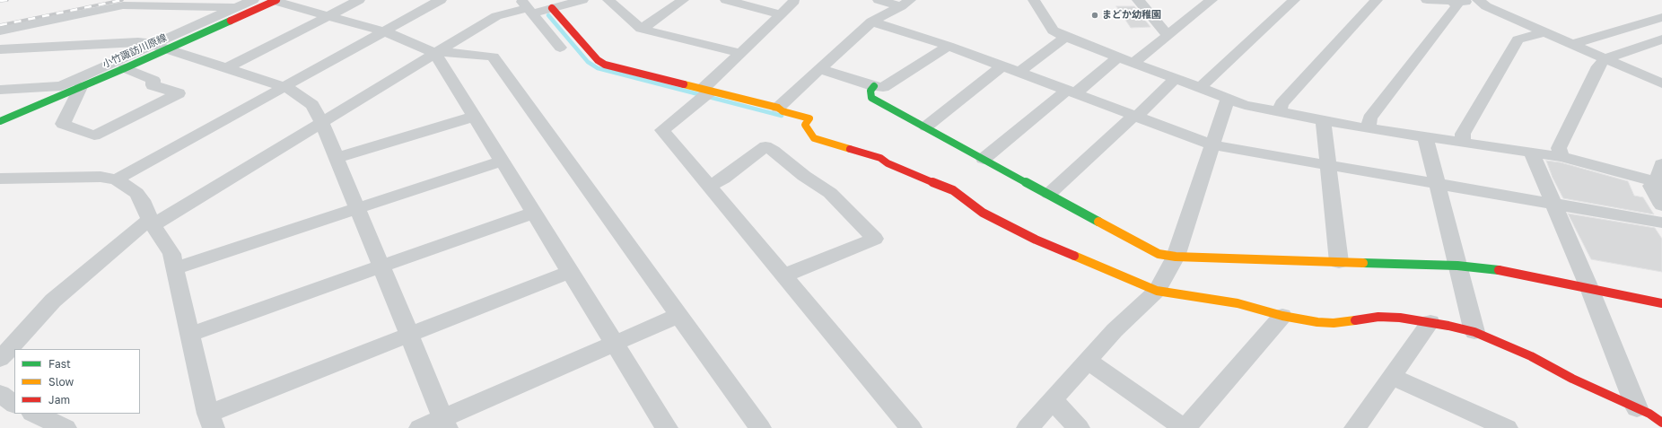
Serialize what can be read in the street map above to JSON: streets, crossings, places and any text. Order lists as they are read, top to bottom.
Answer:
{
  "streets": {
    "street": ["小竹諏訪川原線"]
  },
  "places": ["まどか幼稚園"],
  "legend": ["Fast", "Slow", "Jam"]
}
